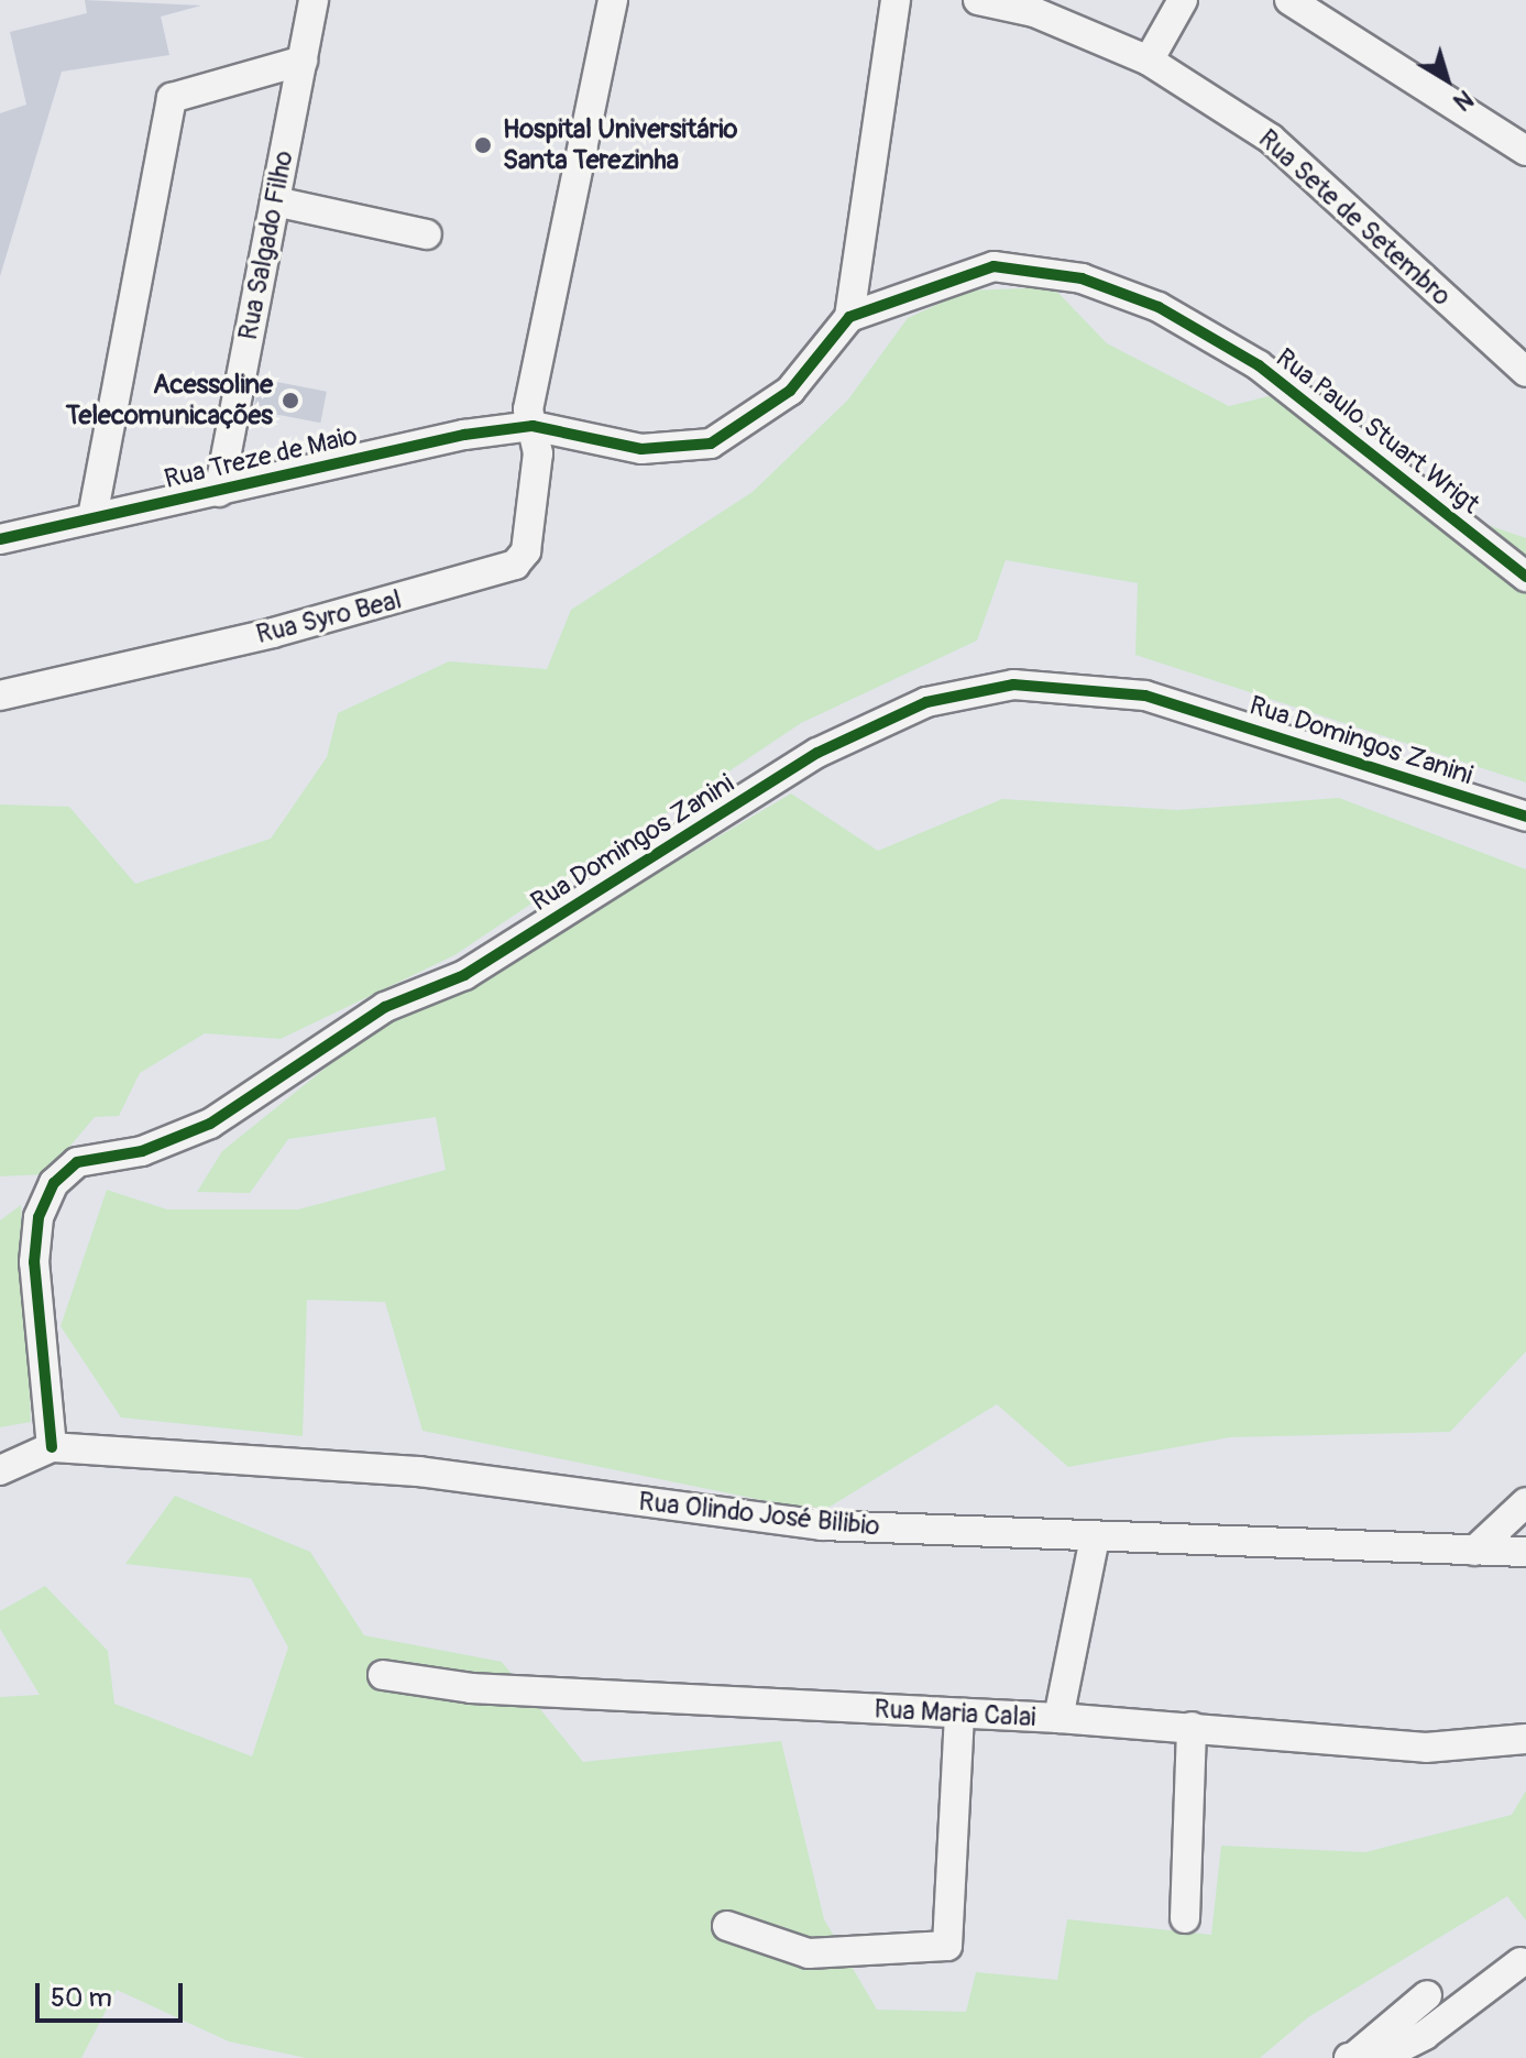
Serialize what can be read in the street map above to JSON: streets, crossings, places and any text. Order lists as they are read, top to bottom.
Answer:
{
  "streets": {
    "street": [
      "Rua Sete de Setembro",
      "Rua Salgado Filho",
      "Rua Paulo Stuart Wrigt",
      "Rua Treze de Maio",
      "Rua Syro Beal",
      "Rua Domingos Zanini",
      "Rua Olindo José Bilibio",
      "Rua Maria Calai"
    ]
  },
  "crossings": [
    ["Rua Salgado Filho", "Rua Treze de Maio"],
    ["Rua Treze de Maio", "Rua Syro Beal"],
    ["Rua Domingos Zanini", "Rua Olindo José Bilibio"]
  ],
  "places": ["Hospital Universitário Santa Terezinha", "Acessoline Telecomunicações"],
  "scale_bar": "50 m",
  "north": "bottom right"
}
